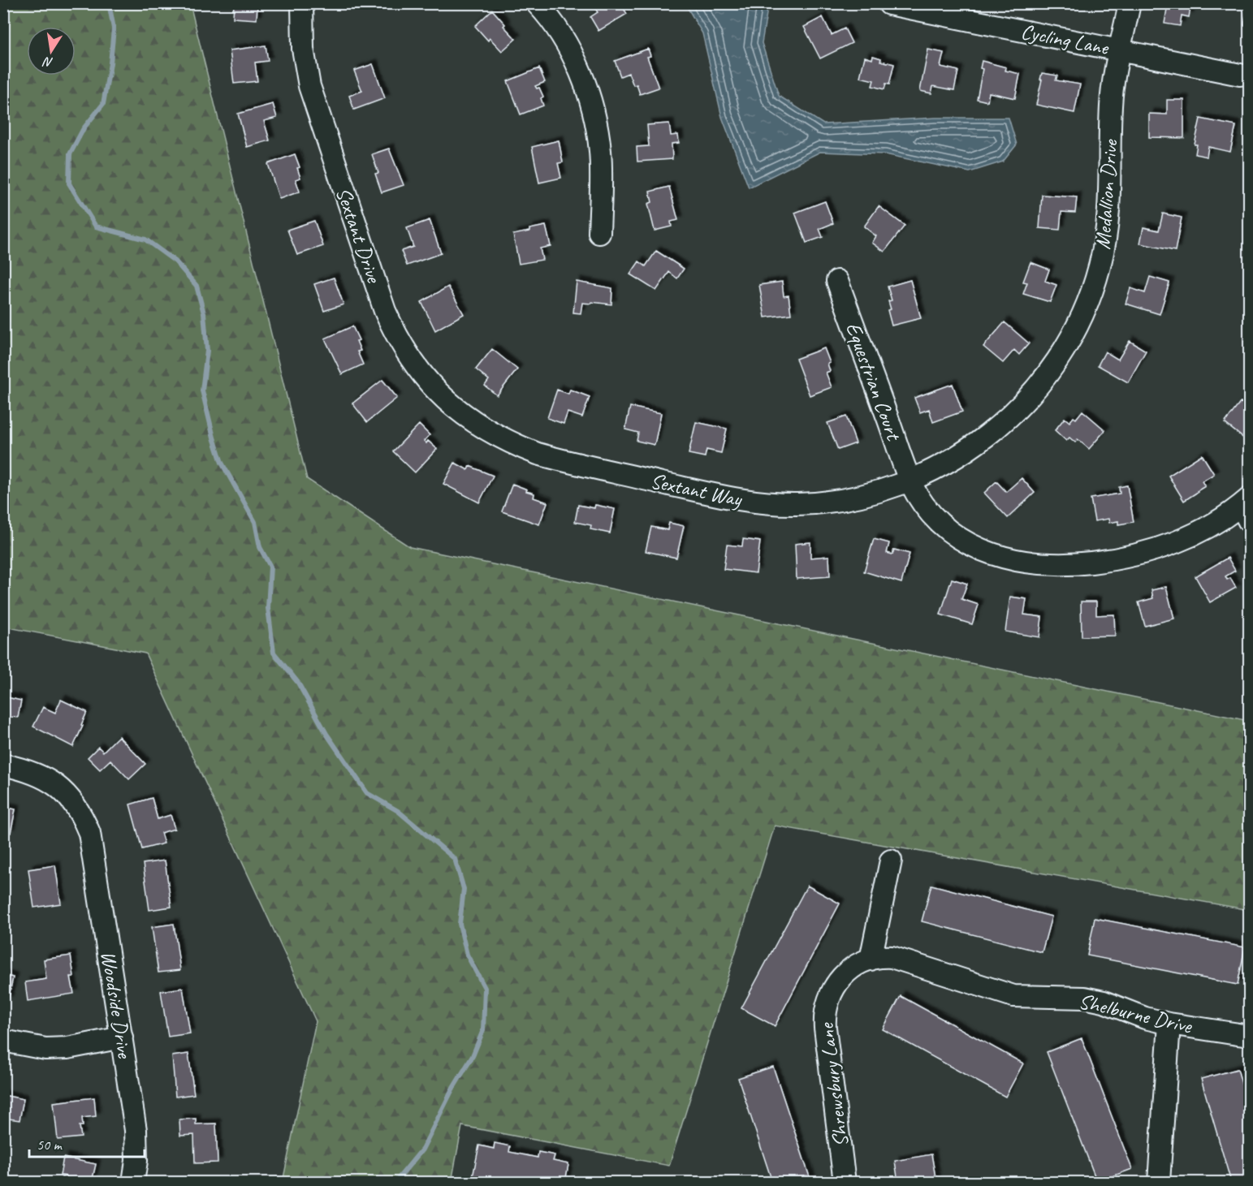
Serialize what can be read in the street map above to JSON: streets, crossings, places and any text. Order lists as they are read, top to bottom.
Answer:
{
  "streets": {
    "street": [
      "Cycling Lane",
      "Medallion Drive",
      "Sextant Drive",
      "Equestrian Court",
      "Sextant Way",
      "Woodside Drive",
      "Shelburne Drive",
      "Shrewsbury Lane"
    ]
  },
  "crossings": [
    ["Cycling Lane", "Medallion Drive"],
    ["Medallion Drive", "Equestrian Court"],
    ["Medallion Drive", "Sextant Way"],
    ["Sextant Drive", "Sextant Way"],
    ["Equestrian Court", "Sextant Way"],
    ["Shelburne Drive", "Shrewsbury Lane"]
  ],
  "scale_bar": "50 m",
  "north": "bottom"
}
